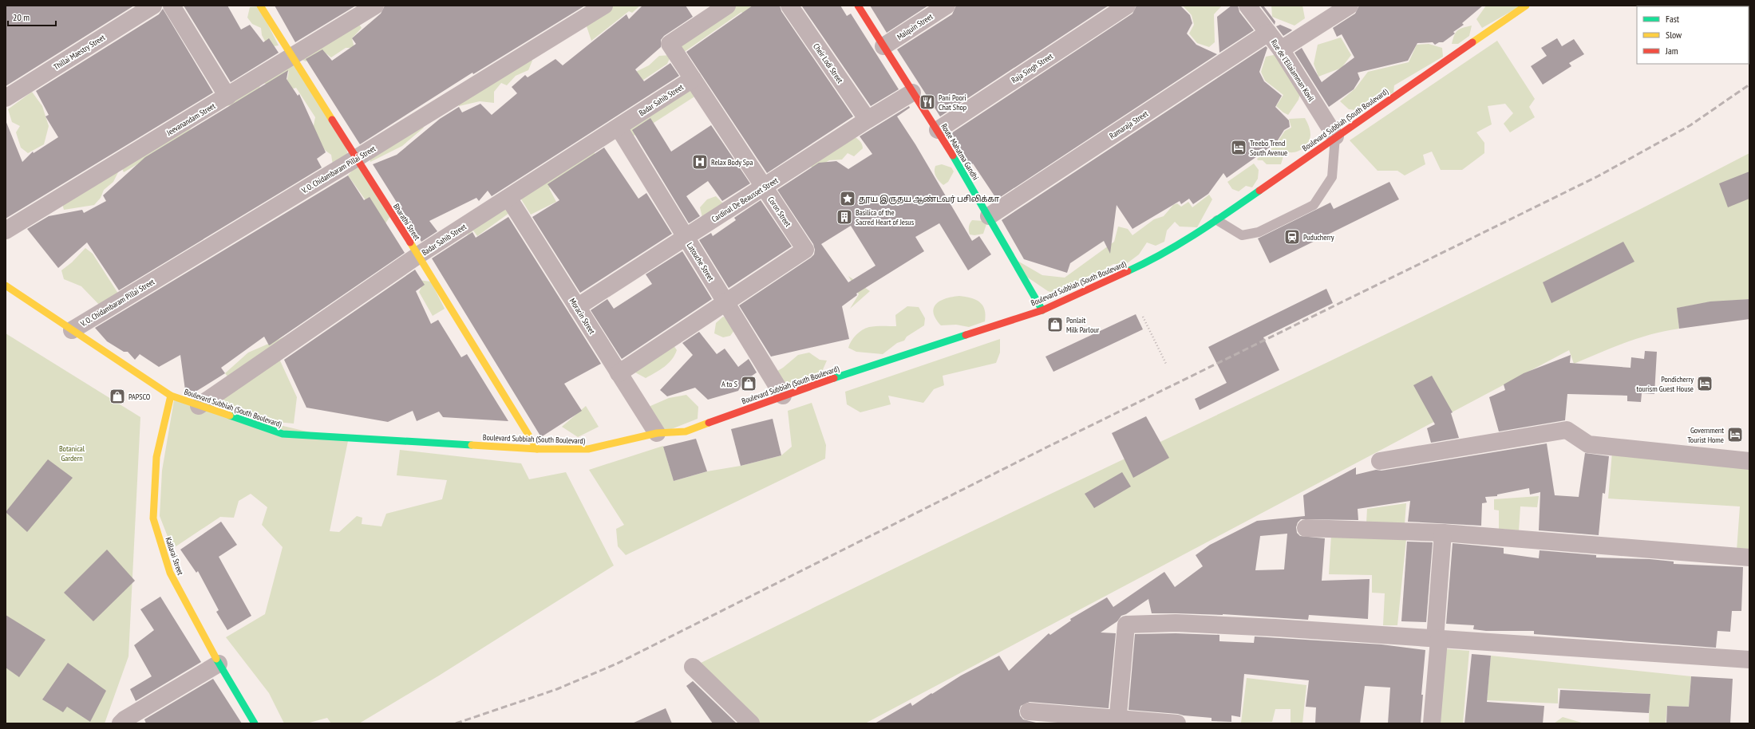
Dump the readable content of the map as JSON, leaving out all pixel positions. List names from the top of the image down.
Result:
{
  "streets": {
    "main road": [
      "Boulevard Subbiah (South Boulevard)",
      "Route Mahatma Gandhi",
      "Bharathi Street",
      "Kallarai Street"
    ],
    "street": [
      "Malquin Street",
      "Thillai Maestry Street",
      "Cheir Lodi Street",
      "Raja Singh Street",
      "Rue de l'Ellaiamman Kovil",
      "Badar Sahib Street",
      "Jeevanandam Street",
      "Ramaraja Street",
      "V. O. Chidambaram Pillai Street",
      "Cardinal De Beausset Street",
      "Coron Street",
      "Latouche Street",
      "Moracin Street"
    ]
  },
  "crossings": [
    ["Malquin Street", "Route Mahatma Gandhi"],
    ["Cheir Lodi Street", "Cardinal De Beausset Street"],
    ["Raja Singh Street", "Route Mahatma Gandhi"],
    ["Rue de l'Ellaiamman Kovil", "Boulevard Subbiah (South Boulevard)"],
    ["Rue de l'Ellaiamman Kovil", "Ramaraja Street"],
    ["Badar Sahib Street", "Boulevard Subbiah (South Boulevard)"],
    ["Badar Sahib Street", "Coron Street"],
    ["Badar Sahib Street", "Bharathi Street"],
    ["Badar Sahib Street", "Latouche Street"],
    ["Badar Sahib Street", "Moracin Street"],
    ["Jeevanandam Street", "Bharathi Street"],
    ["Boulevard Subbiah (South Boulevard)", "Route Mahatma Gandhi"],
    ["Boulevard Subbiah (South Boulevard)", "V. O. Chidambaram Pillai Street"],
    ["Boulevard Subbiah (South Boulevard)", "Bharathi Street"],
    ["Boulevard Subbiah (South Boulevard)", "Latouche Street"],
    ["Boulevard Subbiah (South Boulevard)", "Moracin Street"],
    ["Boulevard Subbiah (South Boulevard)", "Kallarai Street"],
    ["Ramaraja Street", "Route Mahatma Gandhi"],
    ["Route Mahatma Gandhi", "Cardinal De Beausset Street"],
    ["V. O. Chidambaram Pillai Street", "Bharathi Street"],
    ["Cardinal De Beausset Street", "Coron Street"],
    ["Cardinal De Beausset Street", "Latouche Street"],
    ["Cardinal De Beausset Street", "Moracin Street"],
    ["Coron Street", "Latouche Street"],
    ["Coron Street", "Moracin Street"]
  ],
  "parks": ["Botanical Gardern"],
  "places": {
    "restaurant": ["Pani Poori Chat Shop"],
    "hotel": ["Treebo Trend South Avenue", "Pondicherry tourism Guest House", "Government Tourist Home"],
    "hospital": ["Relax Body Spa"],
    "place": ["தூய இருதய ஆண்டவர் பசிலிக்கா"],
    "building": ["Basilica of the Sacred Heart of Jesus"],
    "station": ["Puducherry"],
    "shop": ["Ponlait Milk Parlour", "A to S", "PAPSCO"]
  },
  "legend": ["Fast", "Slow", "Jam"],
  "scale_bar": "20 m"
}
